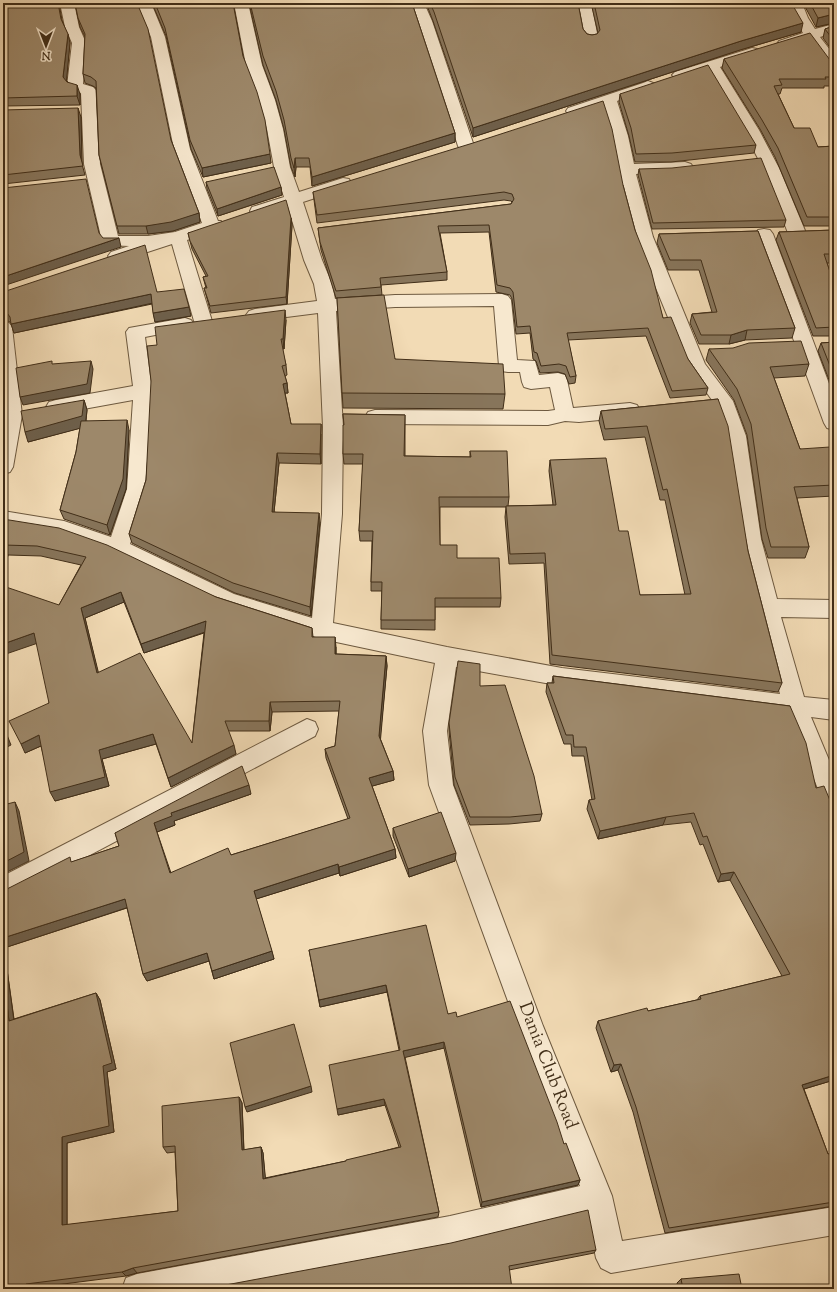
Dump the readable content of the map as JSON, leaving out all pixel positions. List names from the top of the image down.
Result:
{
  "streets": {
    "street": ["Dania Club Road"]
  },
  "north": "bottom"
}
